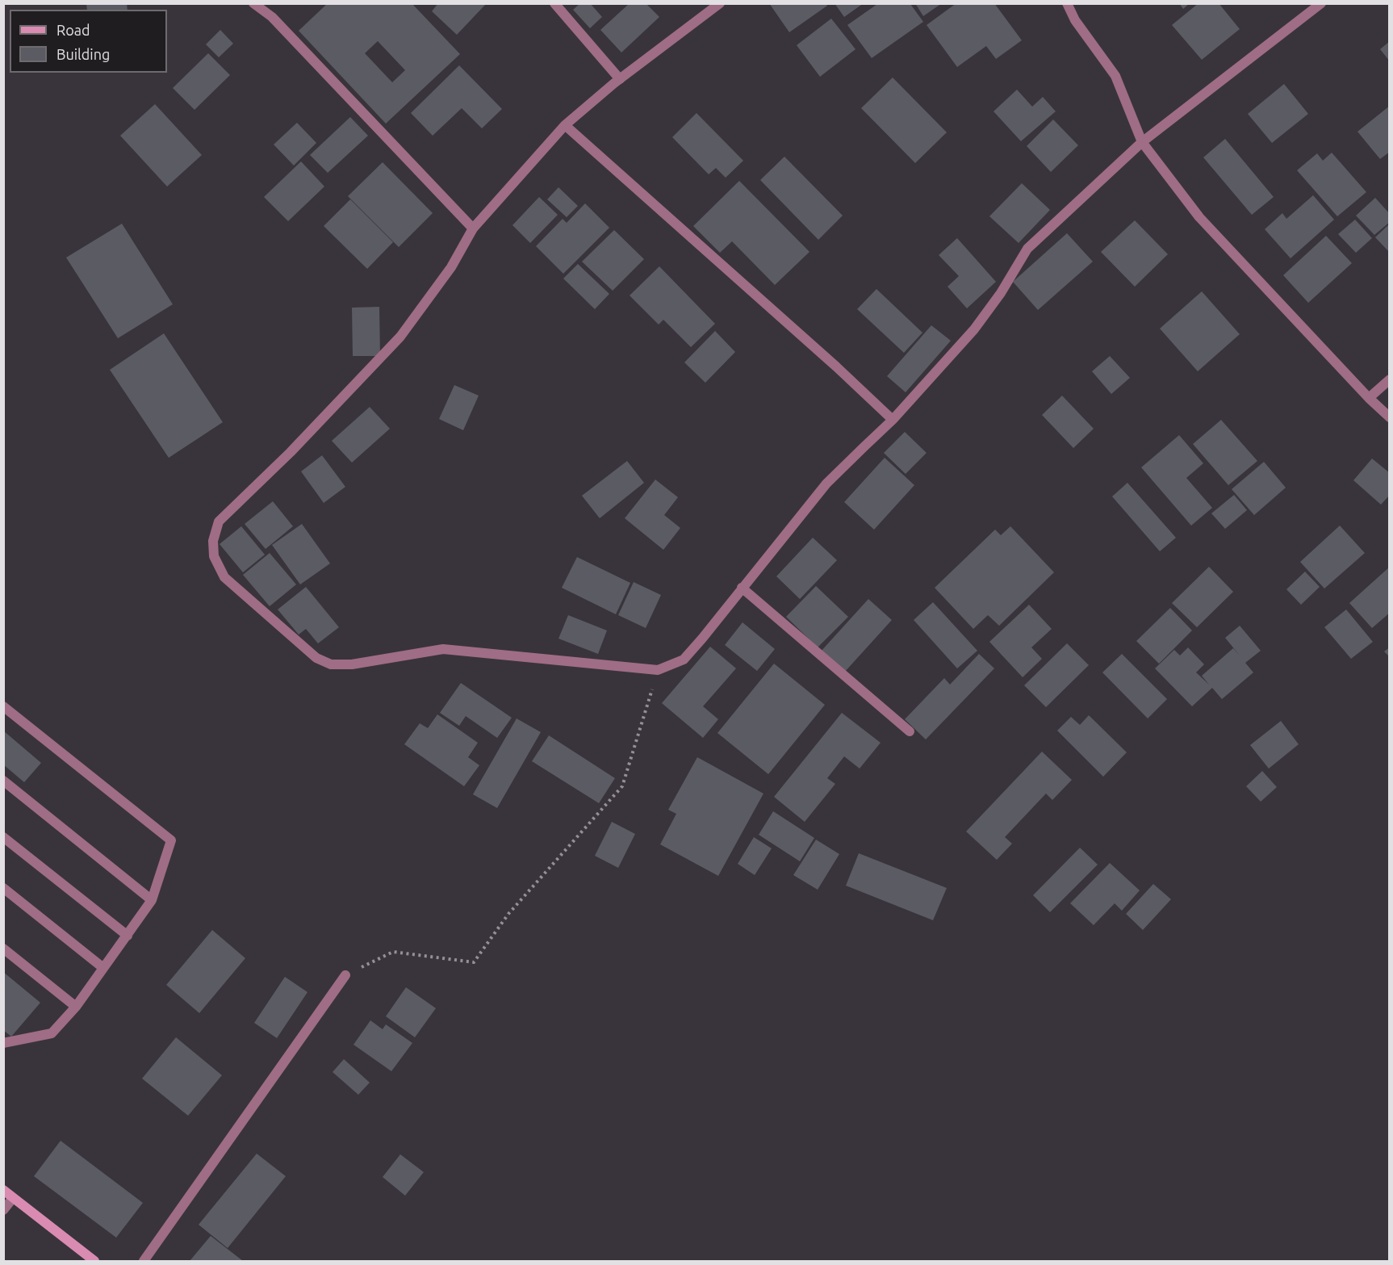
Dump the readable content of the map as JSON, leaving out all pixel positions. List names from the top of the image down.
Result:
{
  "legend": ["Road", "Building"]
}
